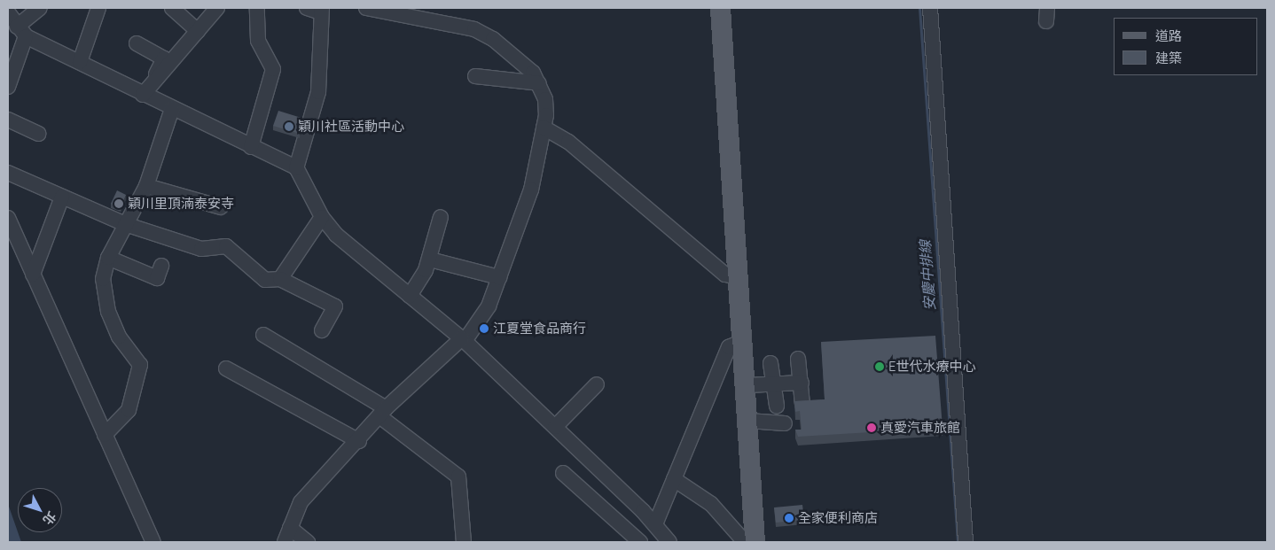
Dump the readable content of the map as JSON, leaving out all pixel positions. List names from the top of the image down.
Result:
{
  "water": ["安慶中排線"],
  "places": [
    "穎川社區活動中心",
    "穎川里頂湳泰安寺",
    "江夏堂食品商行",
    "E世代水療中心",
    "真愛汽車旅館",
    "全家便利商店"
  ],
  "legend": ["道路", "建築"],
  "north": "bottom right"
}
